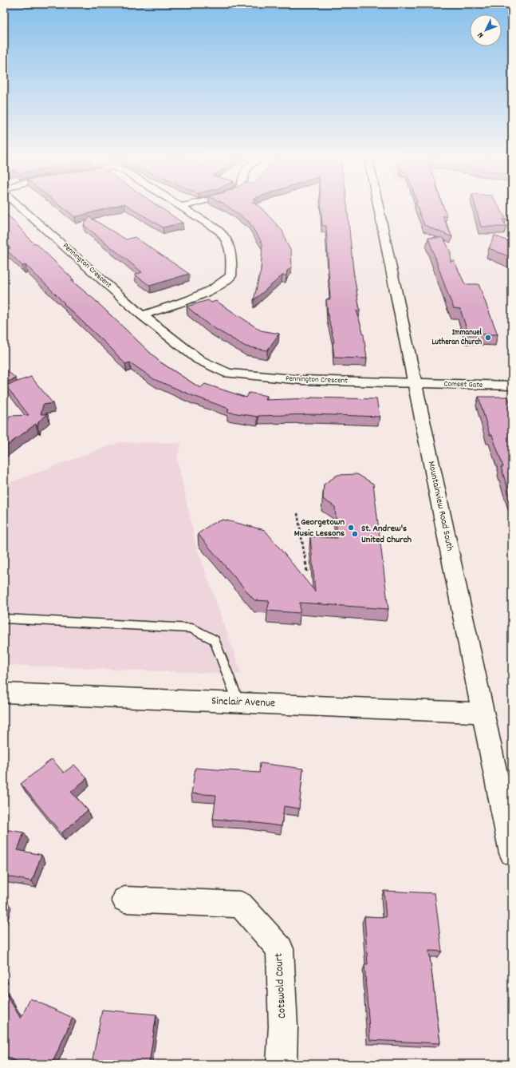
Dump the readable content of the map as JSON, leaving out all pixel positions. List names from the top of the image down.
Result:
{
  "streets": {
    "main road": ["Mountainview Road South", "Sinclair Avenue"],
    "street": ["Pennington Crescent", "Comset Gate", "Cotswold Court"]
  },
  "crossings": [
    ["Pennington Crescent", "Comset Gate"],
    ["Pennington Crescent", "Mountainview Road South"],
    ["Comset Gate", "Mountainview Road South"],
    ["Mountainview Road South", "Sinclair Avenue"]
  ],
  "places": ["Immanuel Lutheran Church", "Georgetown Music Lessons", "St. Andrew's United Church"],
  "north": "bottom left"
}
